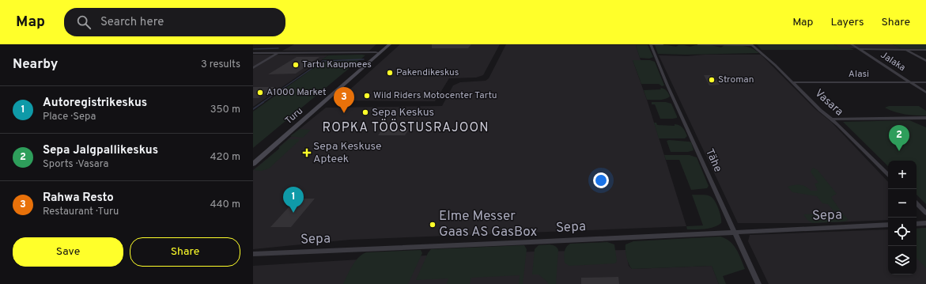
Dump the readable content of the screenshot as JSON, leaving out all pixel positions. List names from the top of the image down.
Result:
{
  "streets": {
    "main road": ["Turu"],
    "street": [
      "Jalaka",
      "Alasi",
      "Vasara",
      "Tähe",
      "Sepa"
    ]
  },
  "crossings": [
    ["Jalaka", "Alasi"],
    ["Alasi", "Vasara"],
    ["Tähe", "Sepa"]
  ],
  "districts": ["ROPKA TÖÖSTUSRAJOON"],
  "places": {
    "other": [
      "Tartu Kaupmees",
      "Pakendikeskus",
      "Stroman",
      "A1000 Market",
      "Wild Riders Motocenter Tartu",
      "Sepa Keskus",
      "Elme Messer Gaas AS GasBox"
    ],
    "health": ["Sepa Keskuse Apteek"]
  },
  "page": {
    "header": "Map",
    "search": "Search here",
    "nav": ["Map", "Layers", "Share"],
    "heading": ["Nearby", "3 results"],
    "list": [
      {
        "mark": "1",
        "name": "Autoregistrikeskus",
        "note": "Place · Sepa",
        "value": "350 m"
      },
      {
        "mark": "2",
        "name": "Sepa Jalgpallikeskus",
        "note": "Sports · Vasara",
        "value": "420 m"
      },
      {
        "mark": "3",
        "name": "Rahwa Resto",
        "note": "Restaurant · Turu",
        "value": "440 m"
      }
    ],
    "pins": ["3", "2", "1"],
    "map_buttons": ["+", "−"],
    "buttons": ["Save", "Share"]
  }
}
